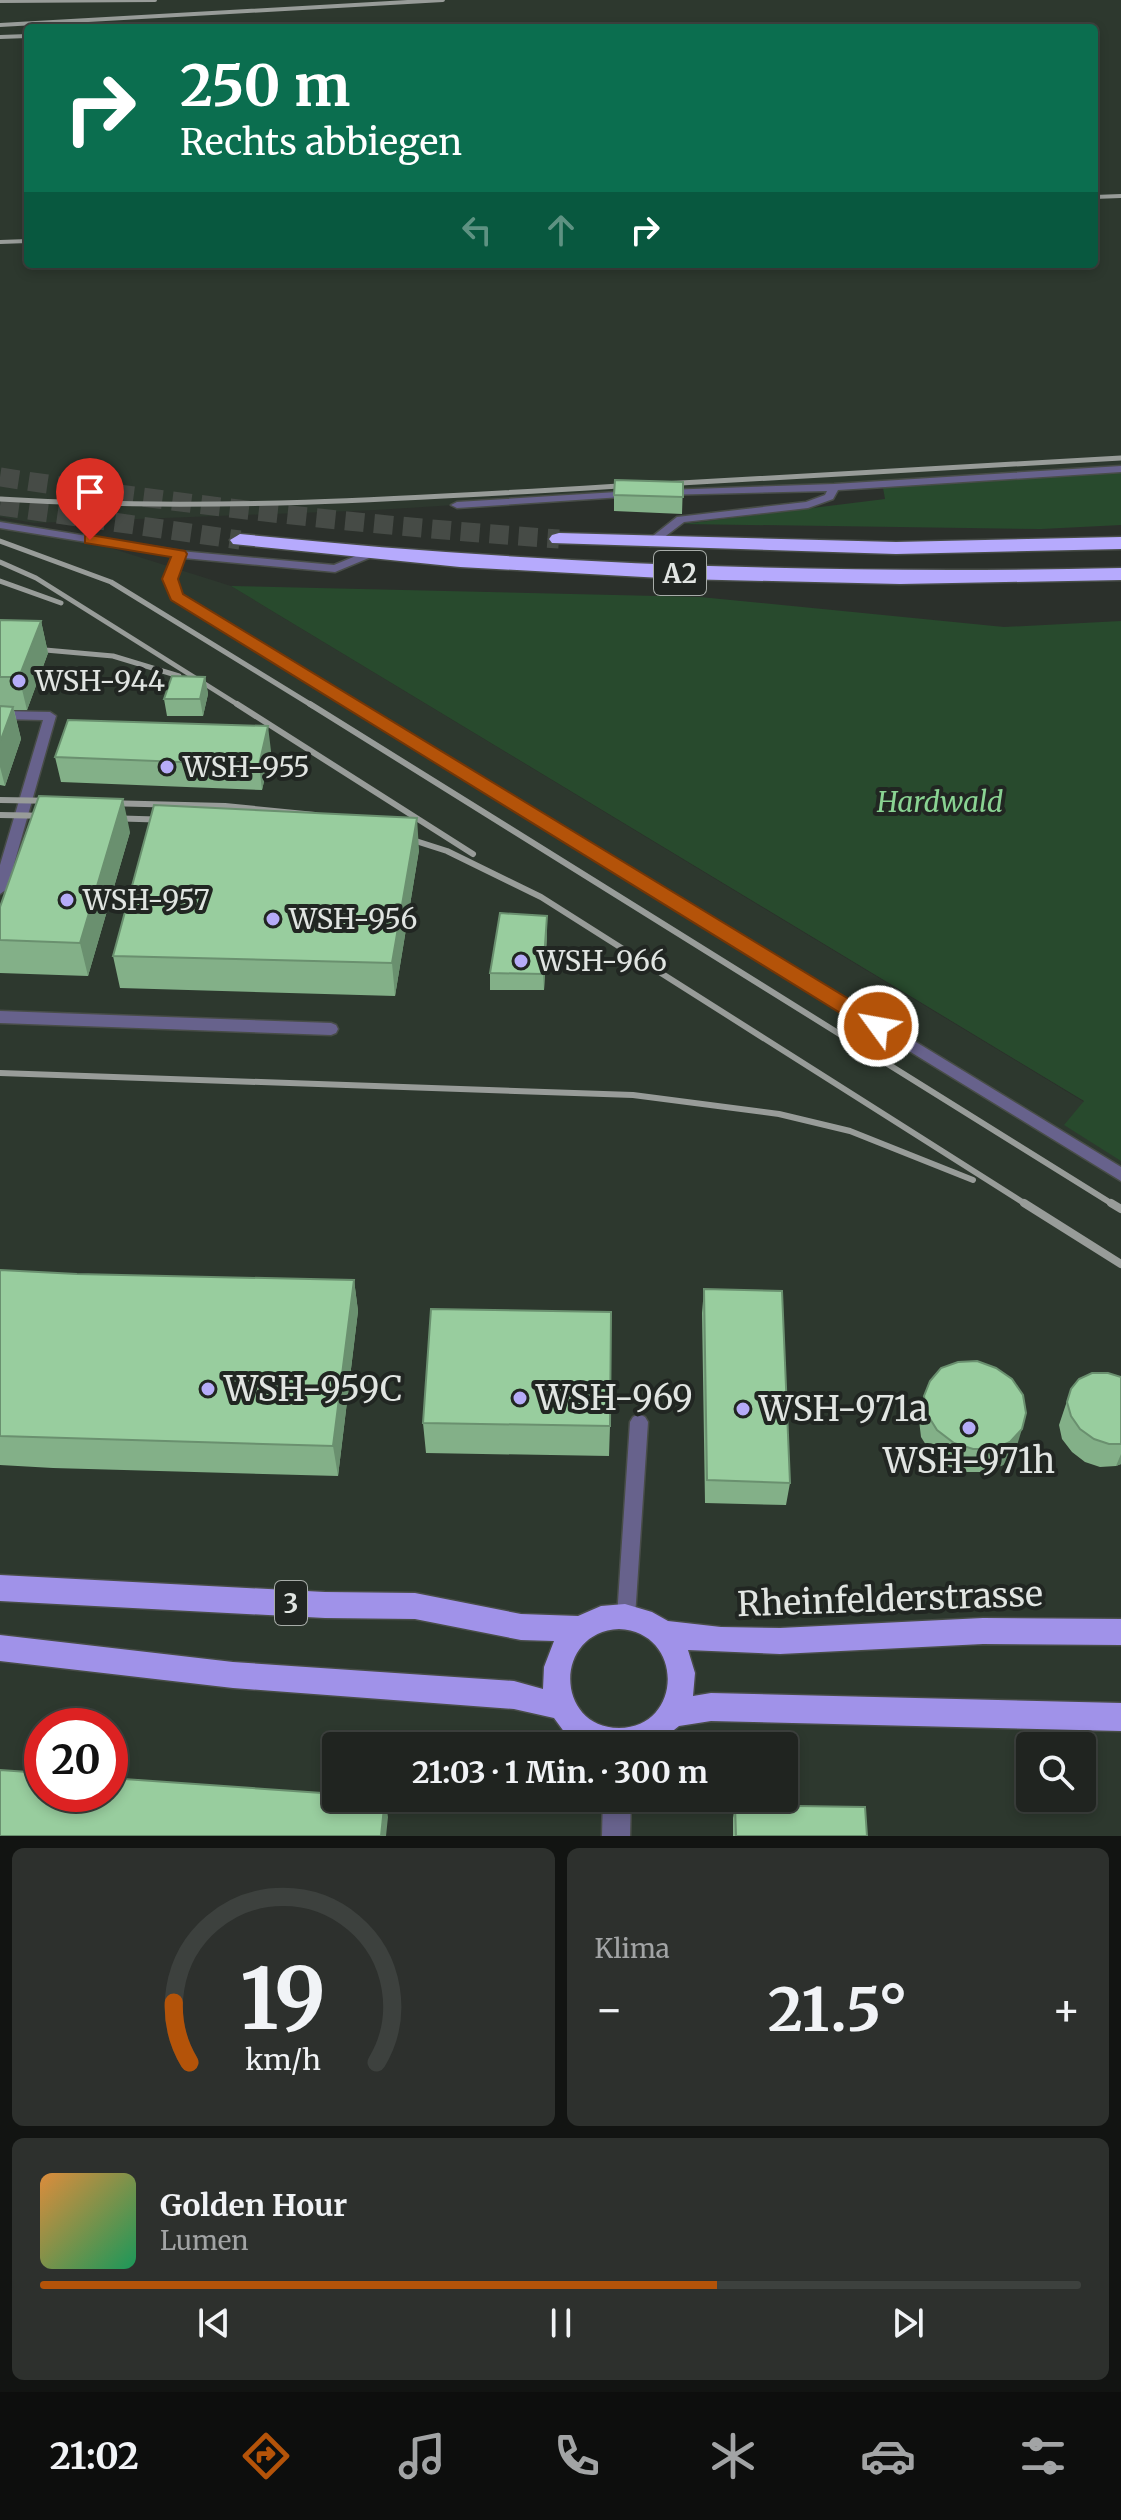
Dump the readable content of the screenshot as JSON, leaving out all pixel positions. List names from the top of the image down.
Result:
{
  "streets": {
    "highway": ["A2"],
    "main road": ["Rheinfelderstrasse", "3"]
  },
  "parks": ["Hardwald"],
  "places": [
    "WSH-944",
    "WSH-955",
    "WSH-957",
    "WSH-956",
    "WSH-966",
    "WSH-959C",
    "WSH-969",
    "WSH-971a",
    "WSH-971h"
  ],
  "page": {
    "turn": ["250 m", "Rechts abbiegen"],
    "limit": "20",
    "trip": "21:03 · 1 Min. · 300 m",
    "tile": "Klima",
    "heat": ["−", "21.5°", "+"],
    "song": ["Golden Hour", "Lumen"],
    "tabs": "21:02",
    "gauge": ["19", "km/h"]
  }
}
